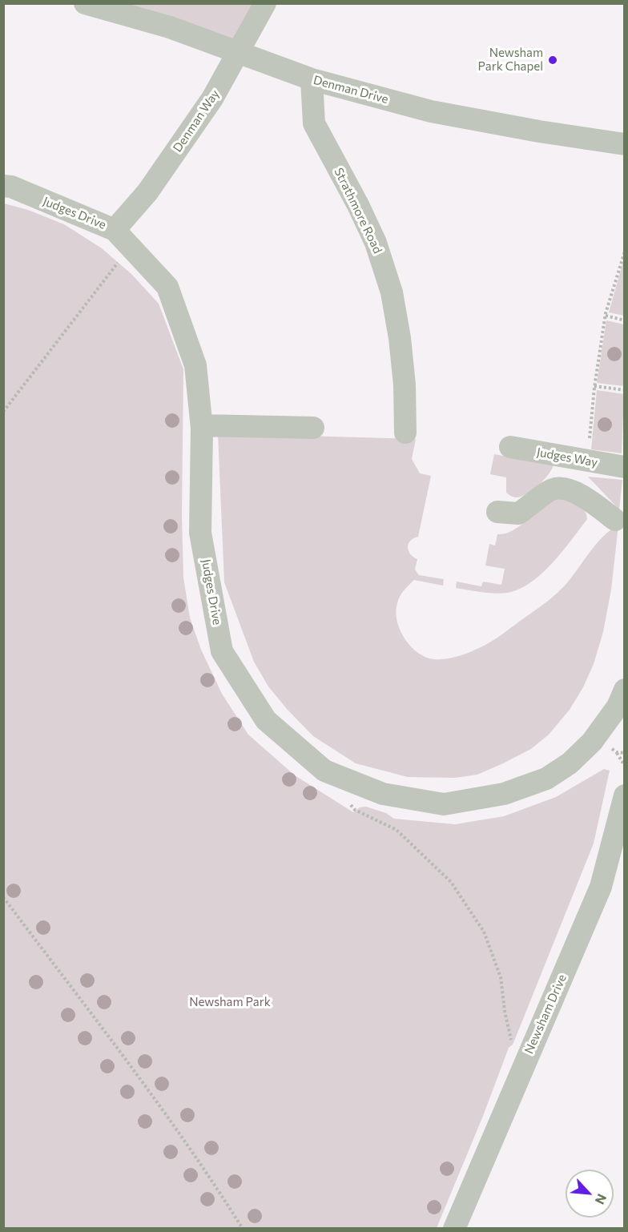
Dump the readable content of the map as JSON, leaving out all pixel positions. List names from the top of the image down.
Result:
{
  "streets": {
    "street": [
      "Denman Drive",
      "Denman Way",
      "Strathmore Road",
      "Judges Drive",
      "Judges Way",
      "Newsham Drive"
    ]
  },
  "crossings": [
    ["Denman Drive", "Denman Way"],
    ["Denman Drive", "Strathmore Road"],
    ["Denman Way", "Judges Drive"]
  ],
  "parks": ["Newsham Park"],
  "places": ["Newsham Park Chapel"],
  "north": "bottom right"
}
